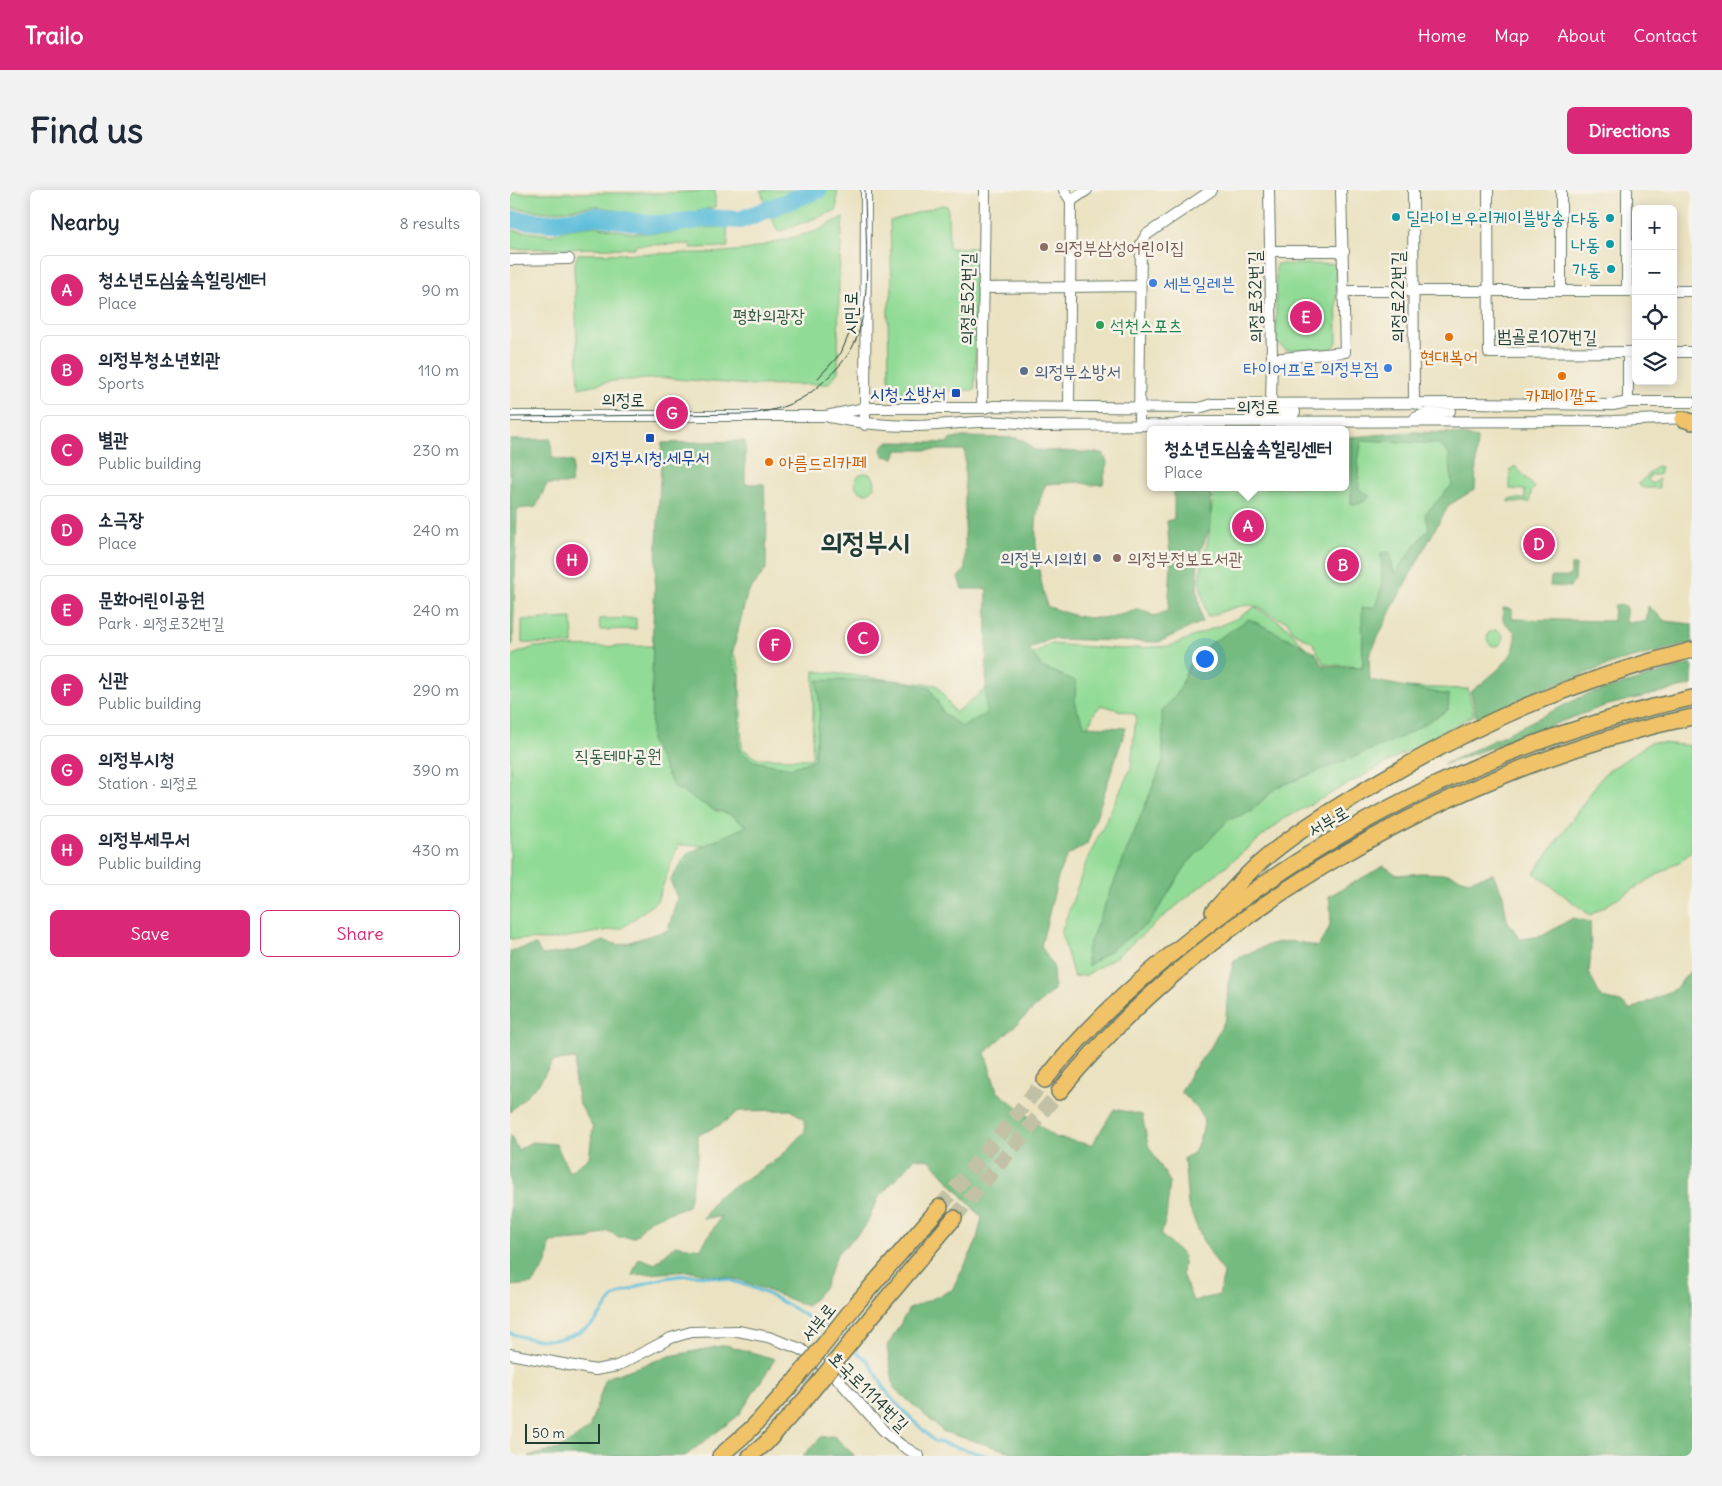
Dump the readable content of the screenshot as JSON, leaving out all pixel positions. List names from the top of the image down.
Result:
{
  "streets": {
    "highway": ["서부로"],
    "street": [
      "의정로32번길",
      "의정로22번길",
      "의정로52번길",
      "시민로",
      "범골로107번길",
      "의정로",
      "호국로1114번길"
    ]
  },
  "crossings": [
    ["의정로32번길", "의정로"],
    ["의정로22번길", "의정로"],
    ["의정로52번길", "의정로"],
    ["시민로", "의정로"]
  ],
  "districts": ["의정부시"],
  "parks": ["평화의광장", "직동테마공원"],
  "places": {
    "other": [
      "딜라이브우리케이블방송",
      "다동",
      "나동",
      "의정부삼성어린이집",
      "가동",
      "세븐일레븐",
      "석천스포츠",
      "현대복어",
      "타이어프로 의정부점",
      "의정부소방서",
      "카페이깔도",
      "아름드리카페",
      "의정부시의회",
      "의정부정보도서관"
    ],
    "transit": ["시청.소방서", "의정부시청.세무서"]
  },
  "scale_bar": "50 m",
  "page": {
    "header": "Trailo",
    "nav": [
      "Home",
      "Map",
      "About",
      "Contact"
    ],
    "buttons": [
      "Directions",
      ["Save", "Share"]
    ],
    "title": "Find us",
    "heading": ["Nearby", "8 results"],
    "map_buttons": ["+", "−"],
    "list": [
      {
        "mark": "A",
        "name": "청소년도심숲속힐링센터",
        "note": "Place",
        "value": "90 m"
      },
      {
        "mark": "B",
        "name": "의정부청소년회관",
        "note": "Sports",
        "value": "110 m"
      },
      {
        "mark": "C",
        "name": "별관",
        "note": "Public building",
        "value": "230 m"
      },
      {
        "mark": "D",
        "name": "소극장",
        "note": "Place",
        "value": "240 m"
      },
      {
        "mark": "E",
        "name": "문화어린이공원",
        "note": "Park · 의정로32번길",
        "value": "240 m"
      },
      {
        "mark": "F",
        "name": "신관",
        "note": "Public building",
        "value": "290 m"
      },
      {
        "mark": "G",
        "name": "의정부시청",
        "note": "Station · 의정로",
        "value": "390 m"
      },
      {
        "mark": "H",
        "name": "의정부세무서",
        "note": "Public building",
        "value": "430 m"
      }
    ],
    "pins": [
      "E",
      "G",
      "A",
      "D",
      "H",
      "B",
      "C",
      "F"
    ],
    "popup": ["청소년도심숲속힐링센터", "Place"],
    "scale": "50 m"
  }
}
